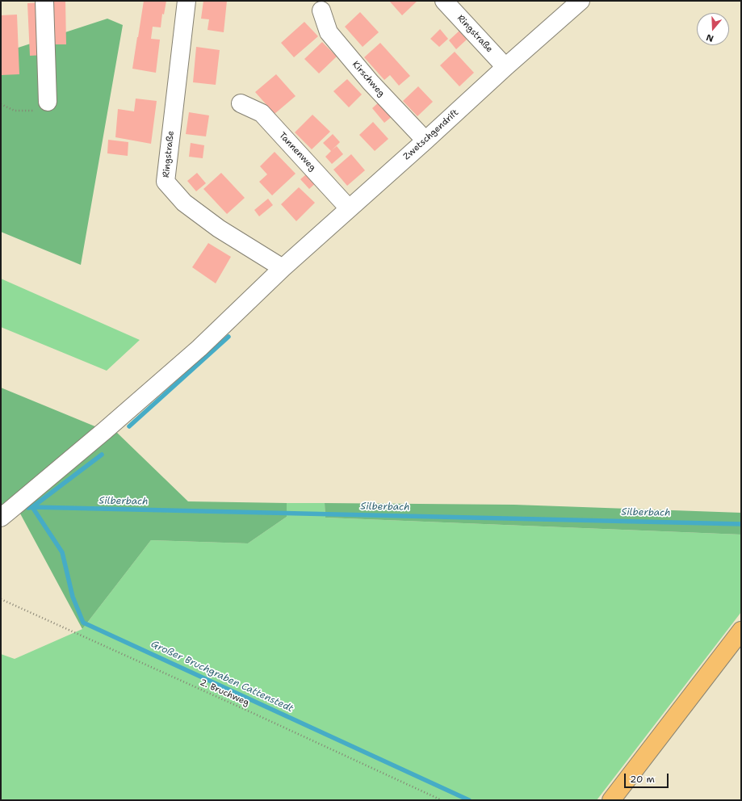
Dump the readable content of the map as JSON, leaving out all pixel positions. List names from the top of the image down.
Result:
{
  "streets": {
    "street": [
      "Ringstraße",
      "Kirschweg",
      "Zwetschgendrift",
      "Tannenweg"
    ],
    "path": ["2. Bruchweg"]
  },
  "crossings": [
    ["Ringstraße", "Zwetschgendrift"],
    ["Kirschweg", "Zwetschgendrift"],
    ["Zwetschgendrift", "Tannenweg"]
  ],
  "water": ["Silberbach", "Großer Bruchgraben Cattenstedt"],
  "scale_bar": "20 m",
  "north": "bottom"
}
